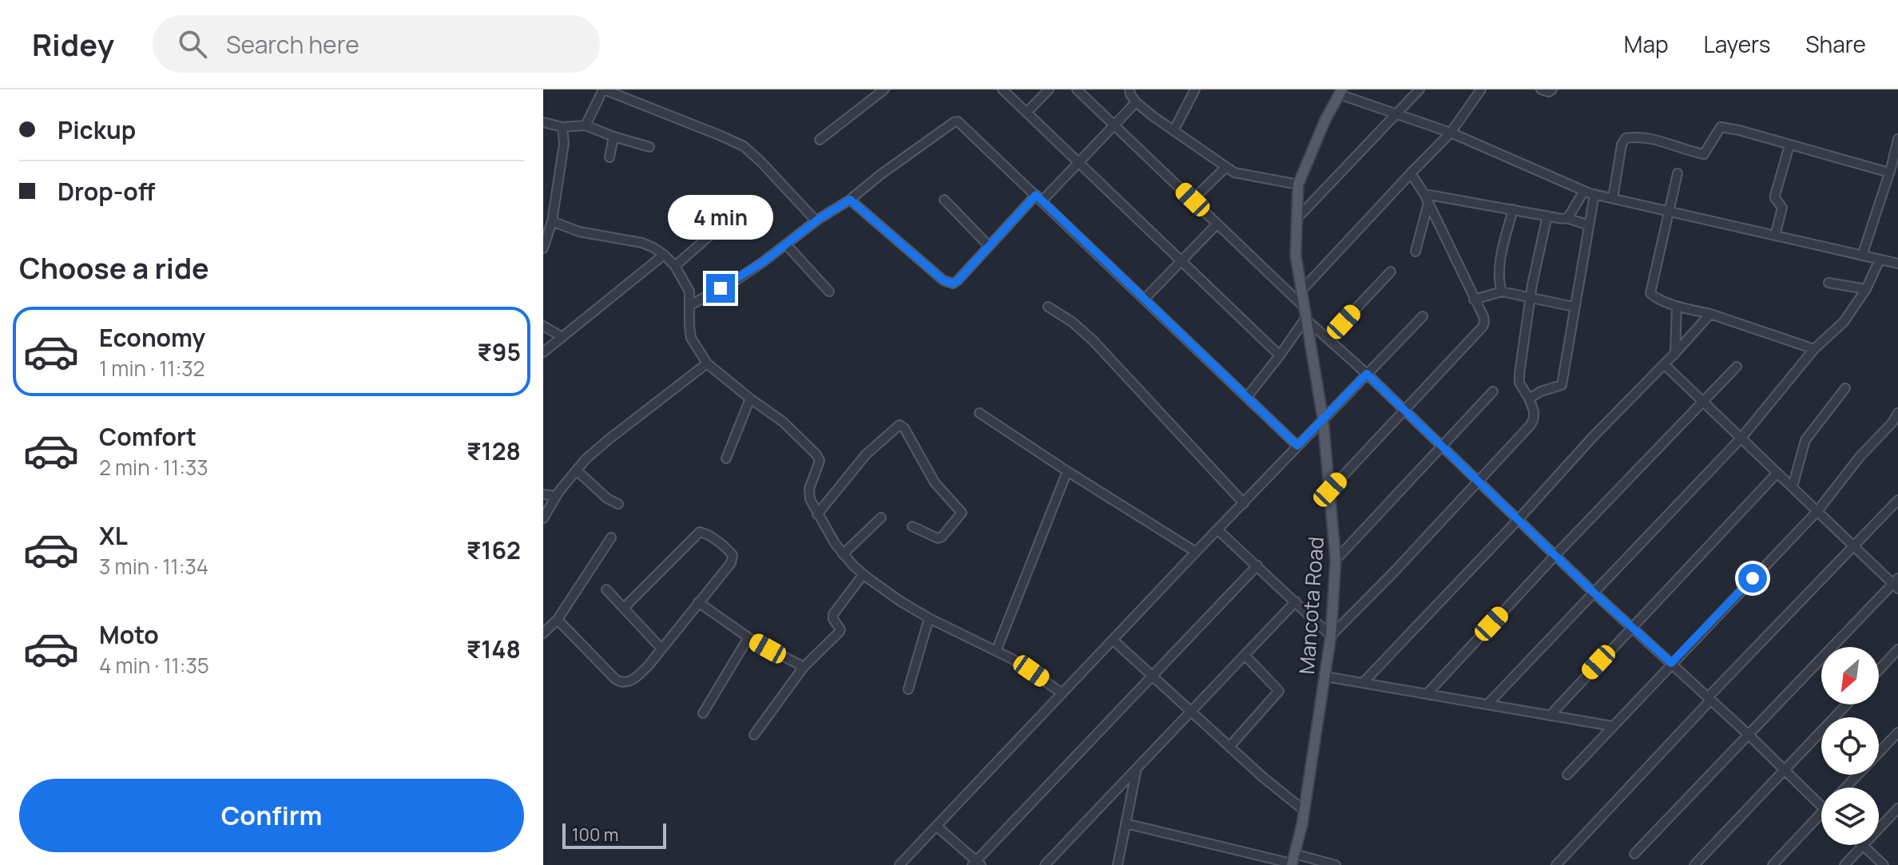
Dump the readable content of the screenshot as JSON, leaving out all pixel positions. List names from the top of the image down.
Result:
{
  "streets": {
    "main road": ["Mancota Road"]
  },
  "scale_bar": "100 m",
  "north": "bottom left",
  "page": {
    "header": "Ridey",
    "search": "Search here",
    "nav": ["Map", "Layers", "Share"],
    "banner": ["Pickup", "Drop-off"],
    "bubble": "4 min",
    "heading": "Choose a ride",
    "list": [
      {
        "name": "Economy",
        "note": "1 min · 11:32",
        "value": "₹95"
      },
      {
        "name": "Comfort",
        "note": "2 min · 11:33",
        "value": "₹128"
      },
      {
        "name": "XL",
        "note": "3 min · 11:34",
        "value": "₹162"
      },
      {
        "name": "Moto",
        "note": "4 min · 11:35",
        "value": "₹148"
      }
    ],
    "buttons": "Confirm",
    "scale": "100 m"
  }
}
